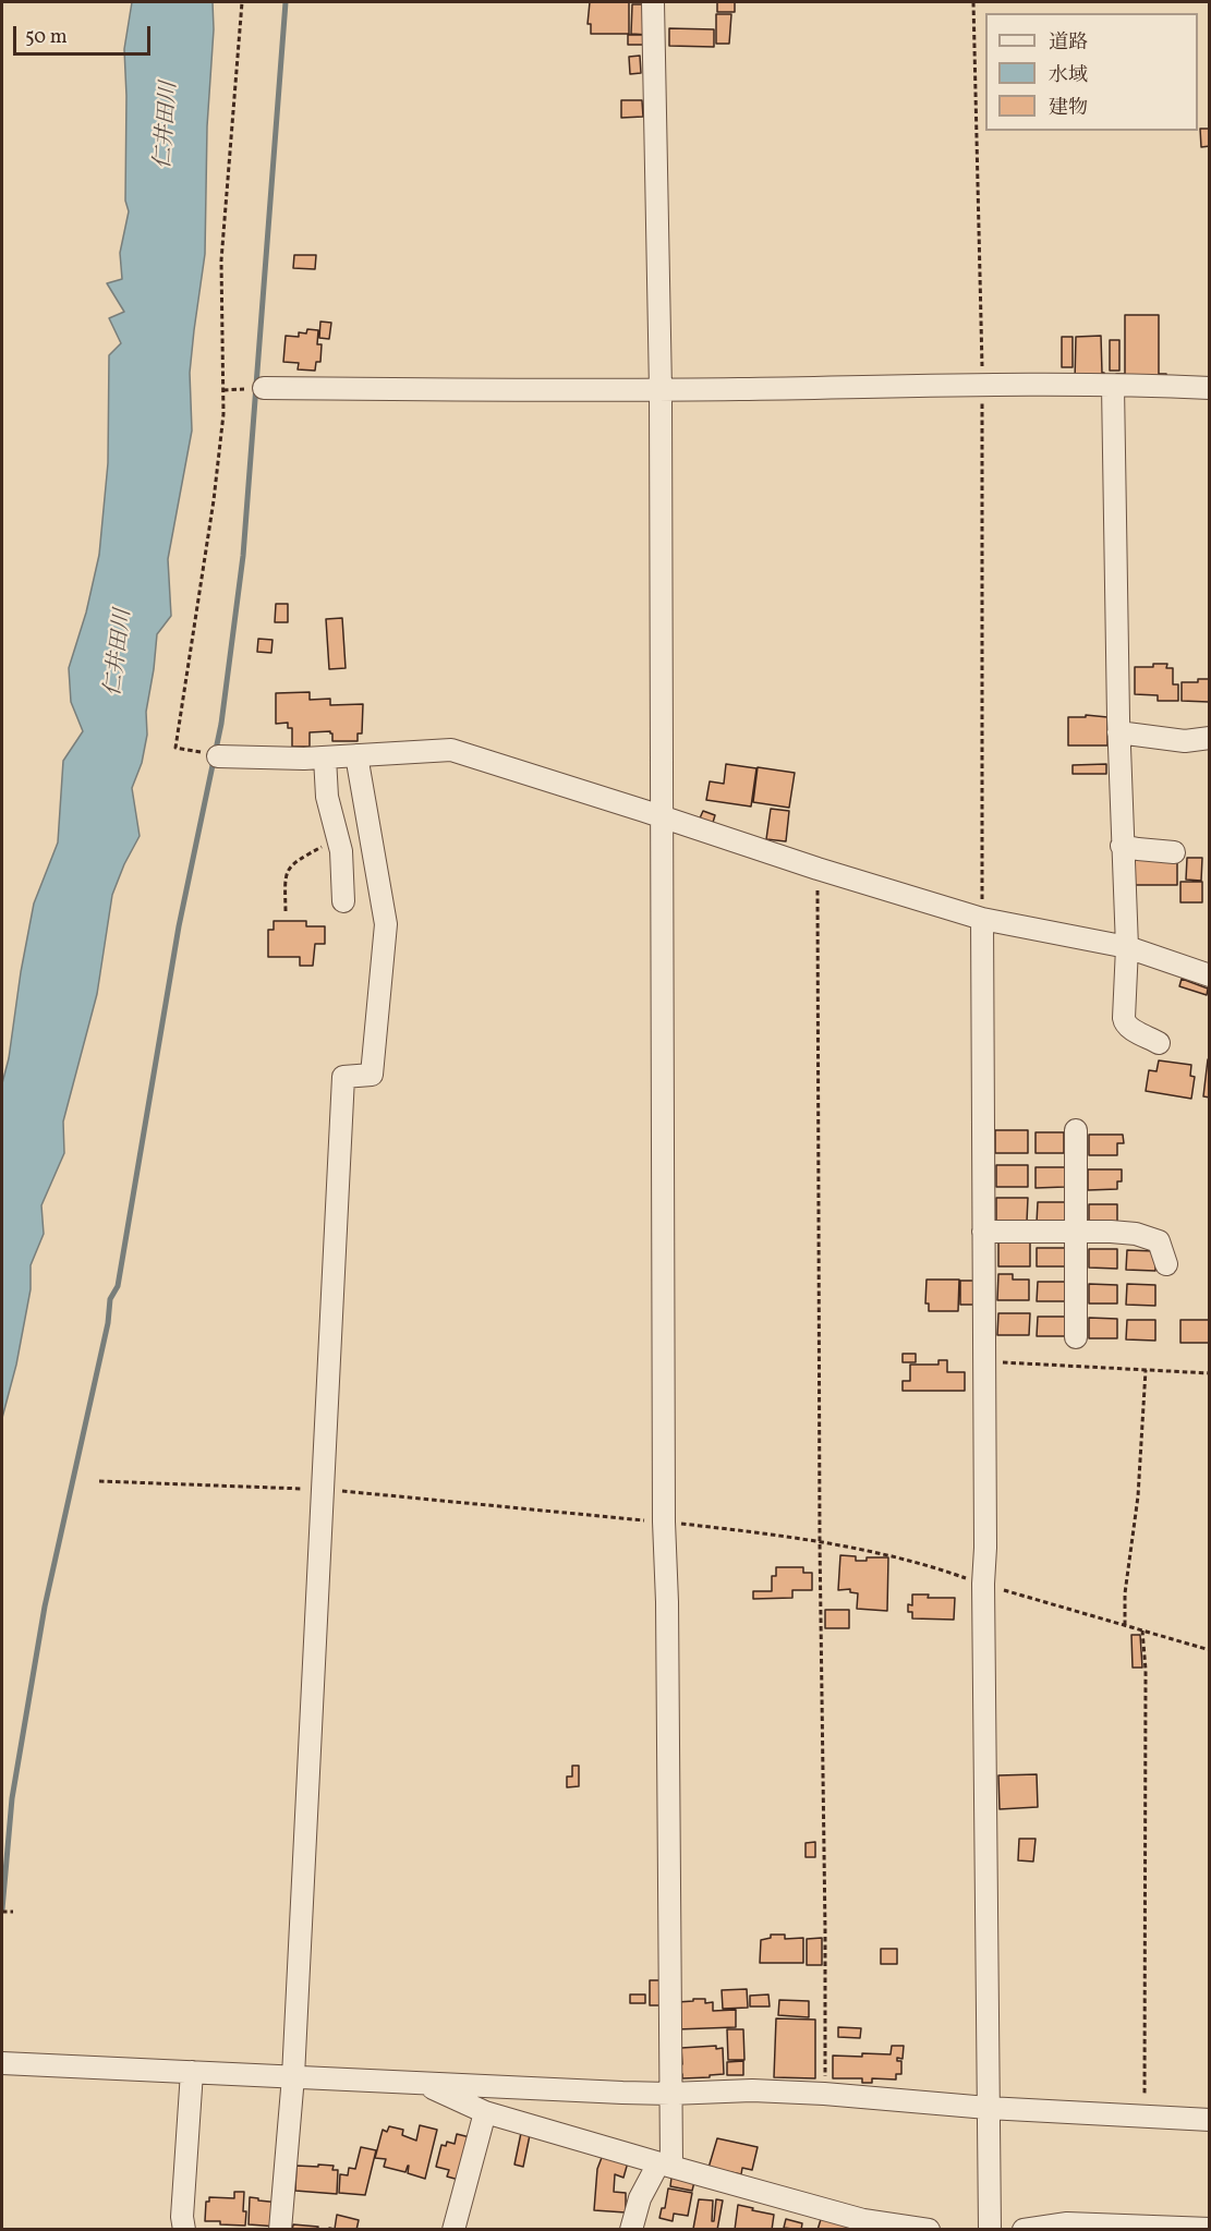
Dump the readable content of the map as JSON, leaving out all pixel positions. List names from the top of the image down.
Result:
{
  "water": ["仁井田川"],
  "legend": ["道路", "水域", "建物"],
  "scale_bar": "50 m"
}
